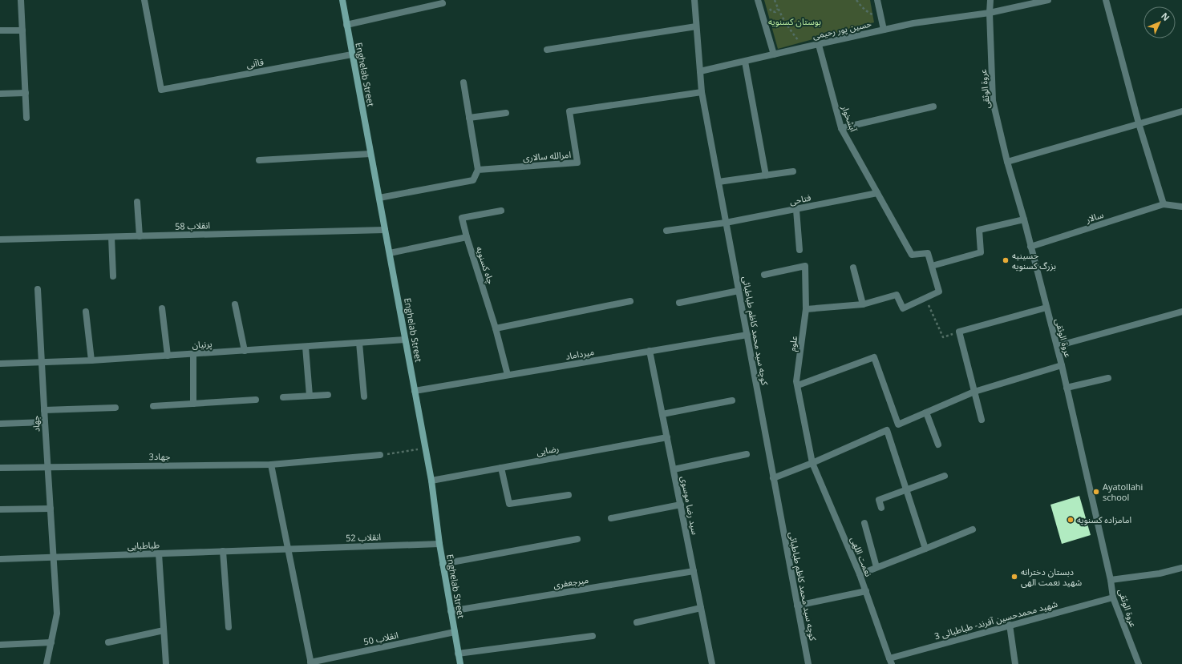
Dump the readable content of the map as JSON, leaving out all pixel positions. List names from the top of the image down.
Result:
{
  "streets": {
    "main road": ["Enghelab Street"],
    "street": [
      "حسین پور رحیمی",
      "قاآنی",
      "عروة الوثقی",
      "آبشخوار",
      "امرالله سالاری",
      "فتاحی",
      "سالار",
      "انقلاب 58",
      "چاه کسنویه",
      "کوچه سید محمد کاظم طباطبائی",
      "علوم",
      "پرنیان",
      "میرداماد",
      "جهاد",
      "رضایی",
      "جهاد3",
      "سید رضا موسوی",
      "انقلاب 52",
      "طباطبایی",
      "نعمت اللهی",
      "میرجعفری",
      "شهید محمدحسین آفرند- طباطبائی 3",
      "انقلاب 50"
    ]
  },
  "crossings": [
    ["حسین پور رحیمی", "عروة الوثقی"],
    ["حسین پور رحیمی", "آبشخوار"],
    ["حسین پور رحیمی", "کوچه سید محمد کاظم طباطبائی"],
    ["قاآنی", "Enghelab Street"],
    ["Enghelab Street", "انقلاب 58"],
    ["Enghelab Street", "چاه کسنویه"],
    ["Enghelab Street", "پرنیان"],
    ["Enghelab Street", "میرداماد"],
    ["Enghelab Street", "رضایی"],
    ["Enghelab Street", "انقلاب 52"],
    ["Enghelab Street", "میرجعفری"],
    ["Enghelab Street", "انقلاب 50"],
    ["عروة الوثقی", "سالار"],
    ["عروة الوثقی", "شهید محمدحسین آفرند- طباطبائی 3"],
    ["آبشخوار", "فتاحی"],
    ["امرالله سالاری", "کوچه سید محمد کاظم طباطبائی"],
    ["فتاحی", "کوچه سید محمد کاظم طباطبائی"],
    ["چاه کسنویه", "میرداماد"],
    ["کوچه سید محمد کاظم طباطبائی", "میرداماد"],
    ["علوم", "نعمت اللهی"],
    ["پرنیان", "جهاد"],
    ["میرداماد", "سید رضا موسوی"],
    ["جهاد", "جهاد3"],
    ["جهاد", "طباطبایی"],
    ["رضایی", "سید رضا موسوی"],
    ["سید رضا موسوی", "میرجعفری"],
    ["انقلاب 52", "طباطبایی"],
    ["نعمت اللهی", "شهید محمدحسین آفرند- طباطبائی 3"]
  ],
  "parks": ["بوستان کسنویه"],
  "places": [
    "حسینیه بزرگ کسنویه",
    "Ayatollahi school",
    "امامزاده کسنویه",
    "دبستان دخترانه شهید نعمت الهی"
  ],
  "north": "top right"
}
